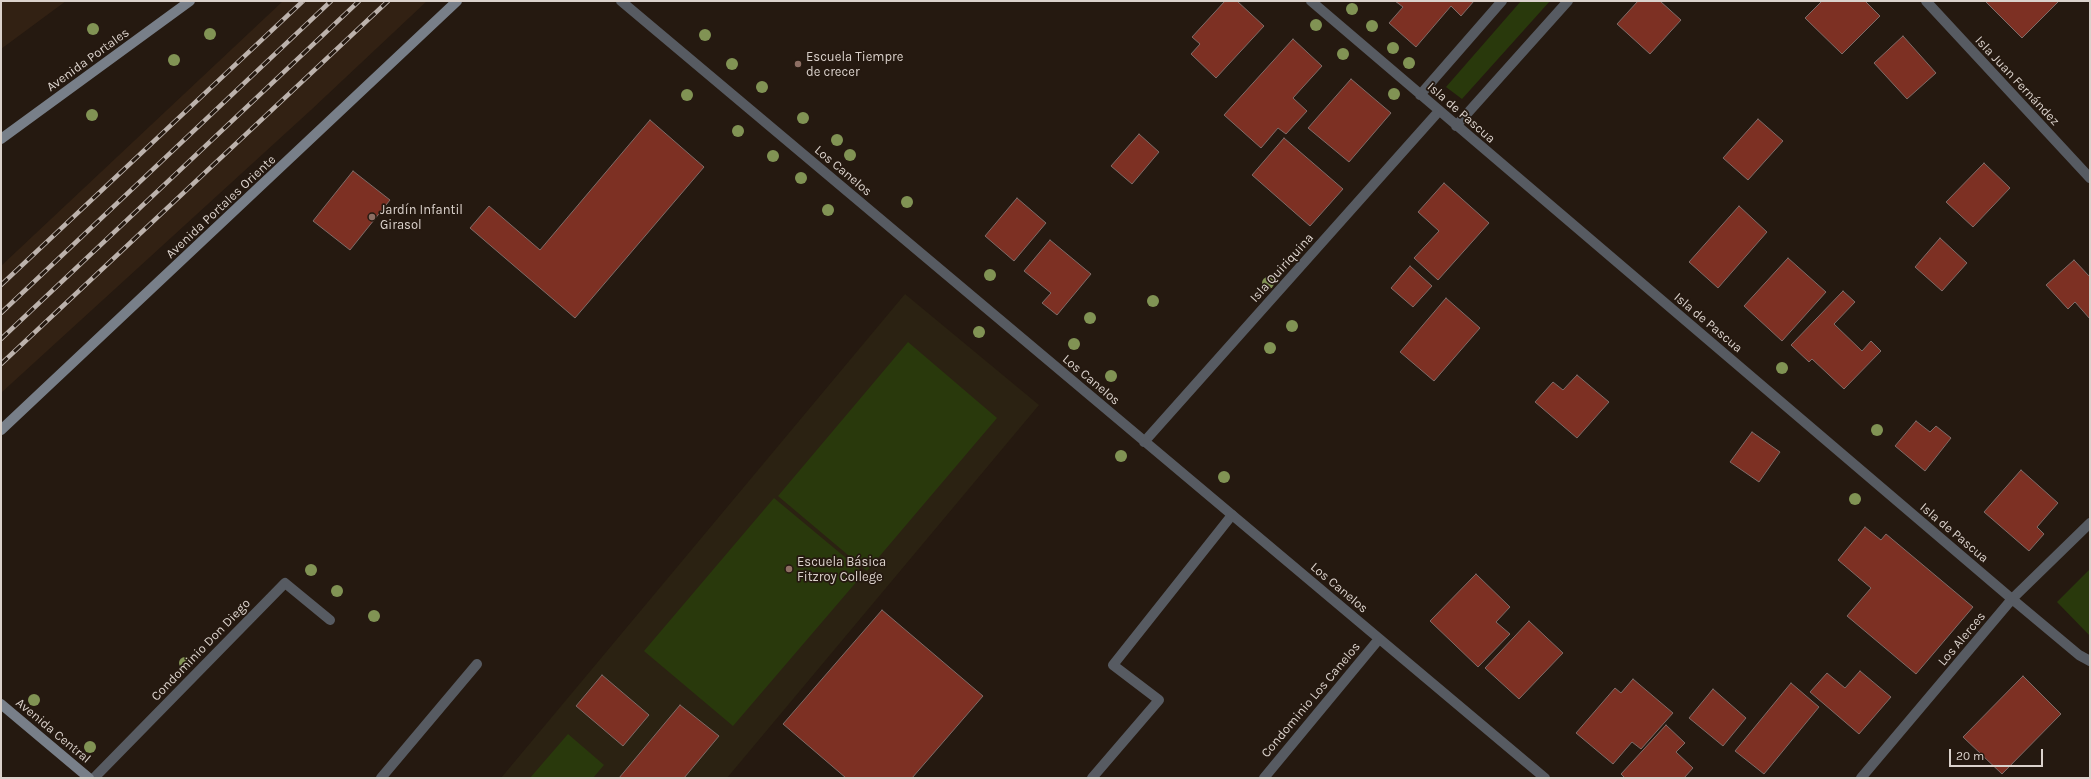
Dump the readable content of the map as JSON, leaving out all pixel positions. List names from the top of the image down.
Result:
{
  "streets": {
    "street": [
      "Avenida Portales",
      "Isla Juan Fernández",
      "Isla de Pascua",
      "Los Canelos",
      "Avenida Portales Oriente",
      "Isla Quiriquina",
      "Los Alerces",
      "Condominio Don Diego",
      "Condominio Los Canelos",
      "Avenida Central"
    ]
  },
  "crossings": [
    ["Isla de Pascua", "Isla Quiriquina"],
    ["Isla de Pascua", "Los Alerces"],
    ["Los Canelos", "Isla Quiriquina"],
    ["Los Canelos", "Condominio Los Canelos"]
  ],
  "places": ["Escuela Tiempre de crecer", "Jardín Infantil Girasol", "Escuela Básica Fitzroy College"],
  "scale_bar": "20 m"
}
